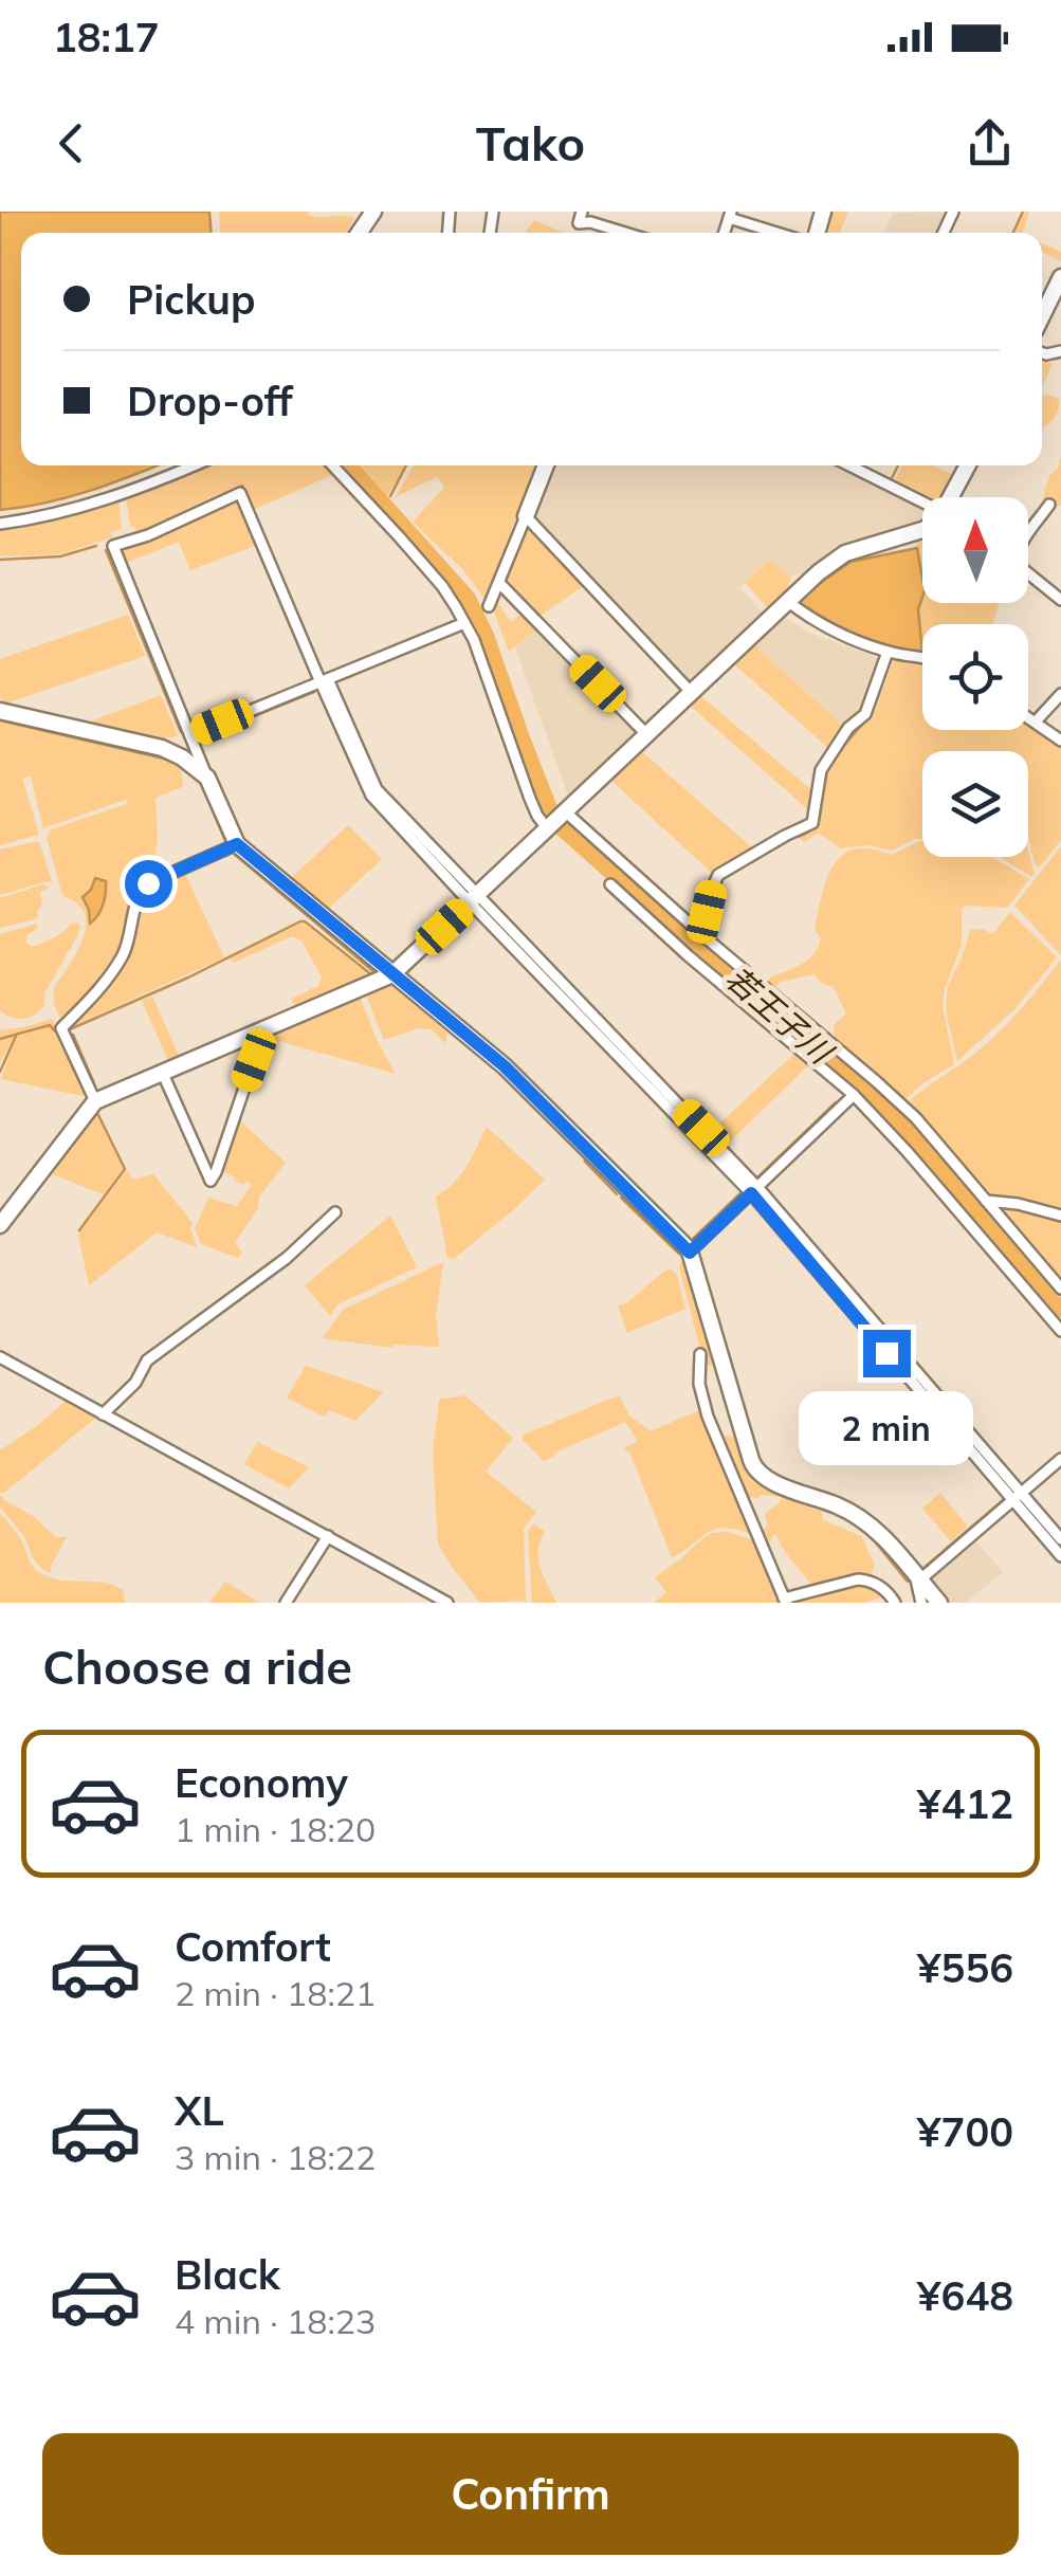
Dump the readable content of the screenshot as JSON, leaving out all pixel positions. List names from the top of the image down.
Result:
{
  "water": ["若王子川"],
  "north": "top",
  "page": {
    "status": "18:17",
    "header": "Tako",
    "banner": ["Pickup", "Drop-off"],
    "bubble": "2 min",
    "heading": "Choose a ride",
    "list": [
      {
        "name": "Economy",
        "note": "1 min · 18:20",
        "value": "¥412"
      },
      {
        "name": "Comfort",
        "note": "2 min · 18:21",
        "value": "¥556"
      },
      {
        "name": "XL",
        "note": "3 min · 18:22",
        "value": "¥700"
      },
      {
        "name": "Black",
        "note": "4 min · 18:23",
        "value": "¥648"
      }
    ],
    "buttons": "Confirm"
  }
}
